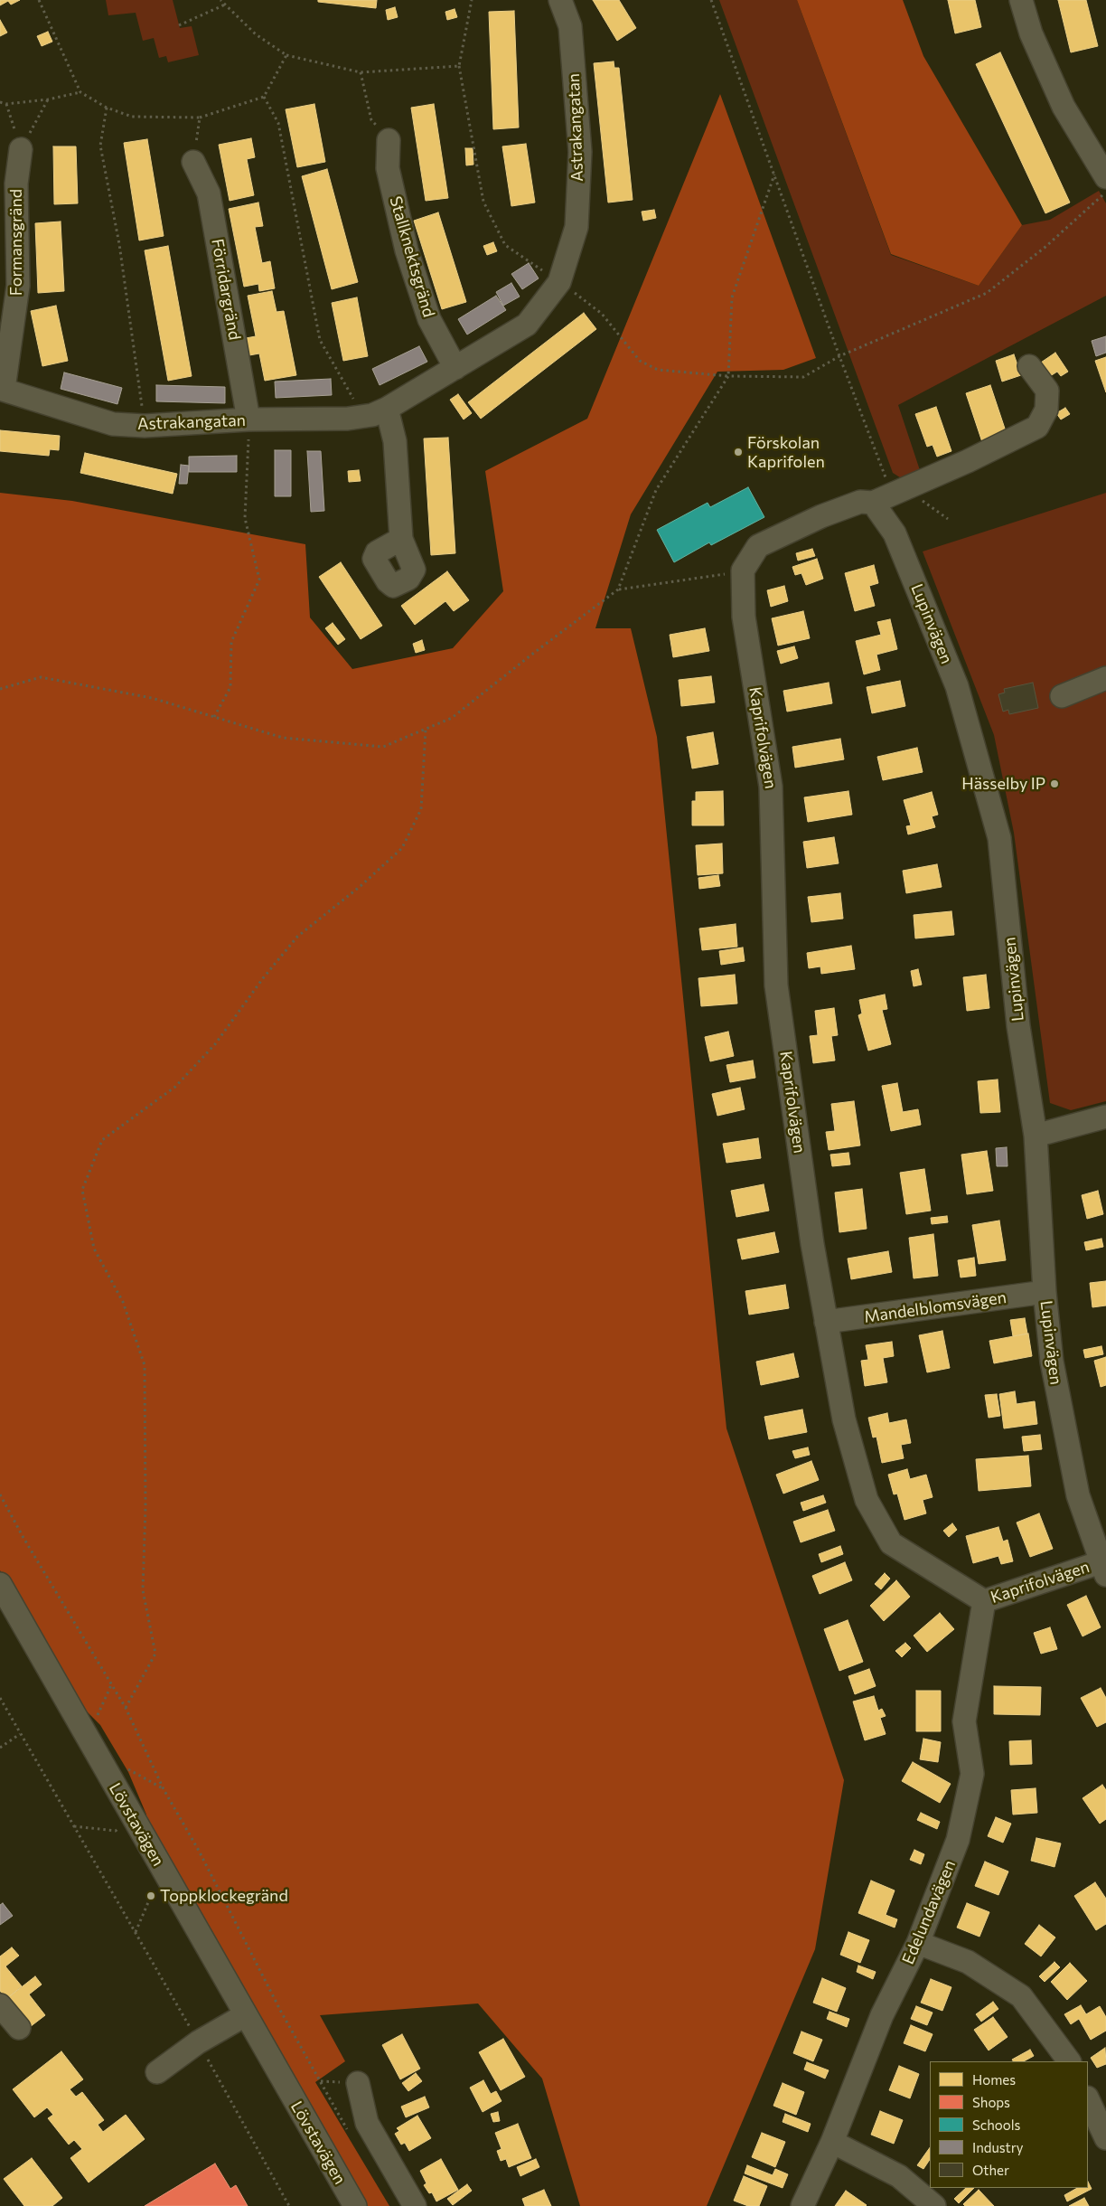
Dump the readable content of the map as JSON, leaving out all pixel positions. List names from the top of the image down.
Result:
{
  "streets": {
    "street": [
      "Astrakangatan",
      "Formansgränd",
      "Stallknektsgränd",
      "Förridargränd",
      "Lupinvägen",
      "Kaprifolvägen",
      "Mandelblomsvägen",
      "Lövstavägen",
      "Edelundavägen"
    ]
  },
  "crossings": [
    ["Astrakangatan", "Formansgränd"],
    ["Astrakangatan", "Stallknektsgränd"],
    ["Astrakangatan", "Förridargränd"],
    ["Lupinvägen", "Kaprifolvägen"],
    ["Lupinvägen", "Mandelblomsvägen"],
    ["Kaprifolvägen", "Mandelblomsvägen"],
    ["Kaprifolvägen", "Edelundavägen"]
  ],
  "places": ["Förskolan Kaprifolen", "Hässelby IP", "Toppklockegränd"],
  "legend": [
    "Homes",
    "Shops",
    "Schools",
    "Industry",
    "Other"
  ]
}
